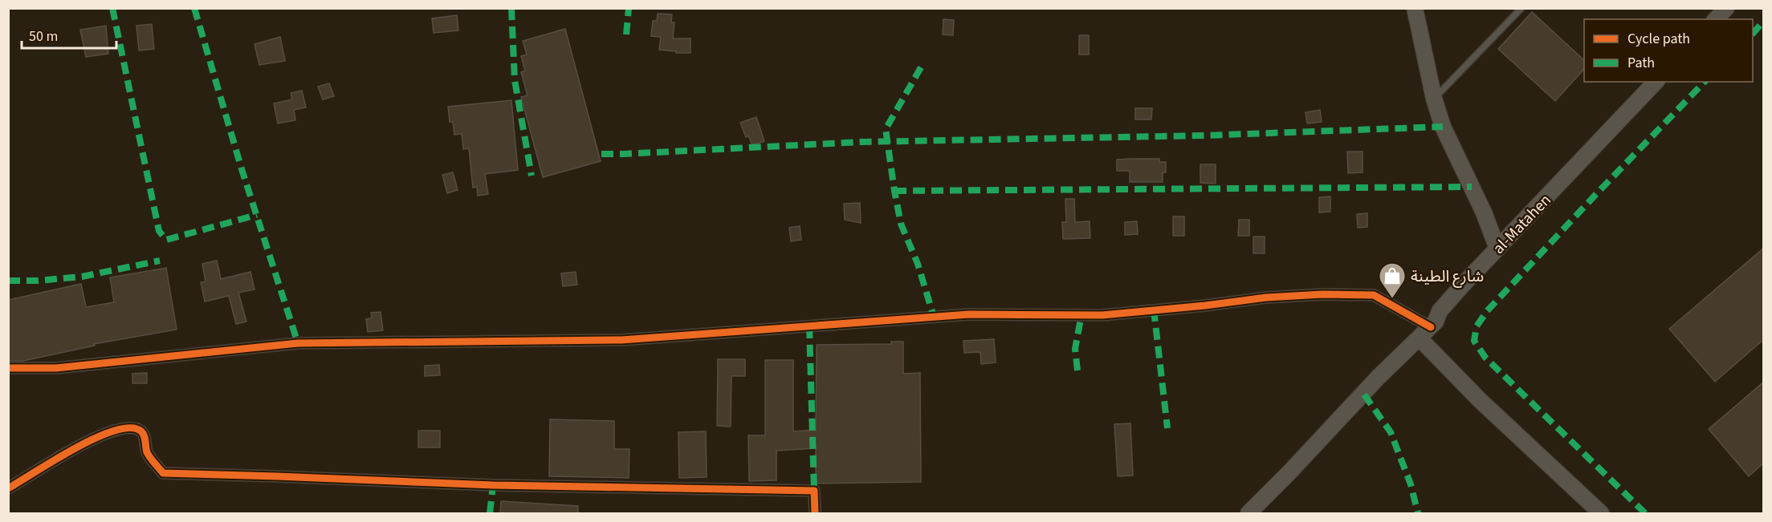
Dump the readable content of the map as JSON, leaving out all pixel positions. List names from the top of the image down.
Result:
{
  "streets": {
    "main road": ["al-Matahen"]
  },
  "places": {
    "shop": ["شارع الطينة"]
  },
  "legend": ["Cycle path", "Path"],
  "scale_bar": "50 m"
}
